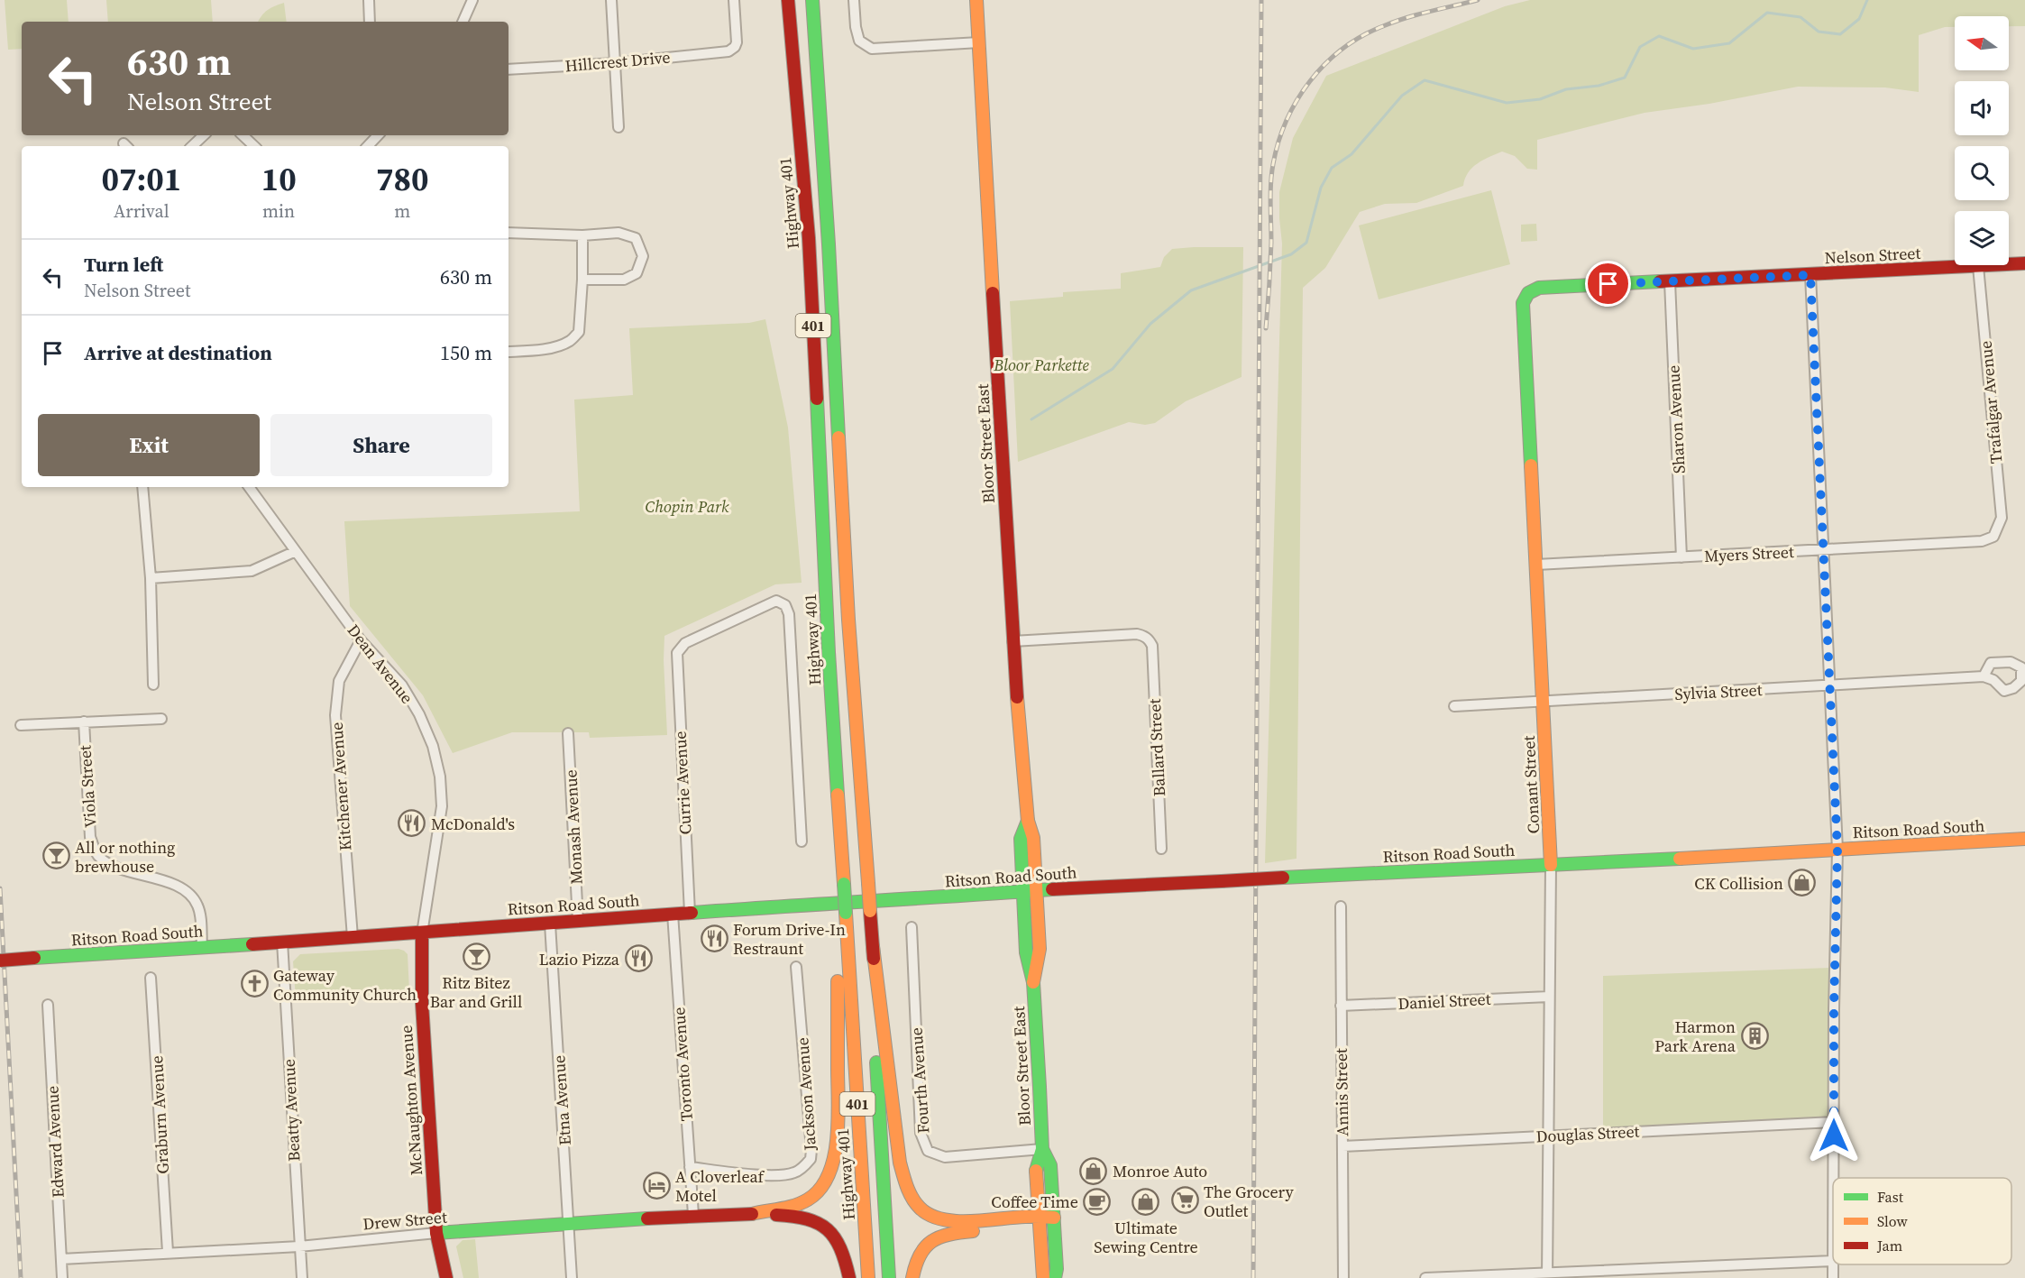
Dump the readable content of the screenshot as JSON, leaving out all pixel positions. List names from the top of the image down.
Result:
{
  "streets": {
    "main road": [
      "Highway 401",
      "Nelson Street",
      "401",
      "Bloor Street East",
      "Conant Street",
      "Ritson Road South",
      "McNaughton Avenue",
      "Drew Street"
    ],
    "street": [
      "Hillcrest Drive",
      "Trafalgar Avenue",
      "Sharon Avenue",
      "Myers Street",
      "Dean Avenue",
      "Sylvia Street",
      "Ballard Street",
      "Currie Avenue",
      "Viola Street",
      "Kitchener Avenue",
      "Monash Avenue",
      "Daniel Street",
      "Toronto Avenue",
      "Fourth Avenue",
      "Annis Street",
      "Jackson Avenue",
      "Etna Avenue",
      "Beatty Avenue",
      "Graburn Avenue",
      "Douglas Street",
      "Edward Avenue"
    ]
  },
  "crossings": [
    ["Nelson Street", "Trafalgar Avenue"],
    ["Nelson Street", "Sharon Avenue"],
    ["Nelson Street", "Conant Street"],
    ["Trafalgar Avenue", "Myers Street"],
    ["Sharon Avenue", "Myers Street"],
    ["Bloor Street East", "Ballard Street"],
    ["Bloor Street East", "Ritson Road South"],
    ["Bloor Street East", "Fourth Avenue"],
    ["Myers Street", "Conant Street"],
    ["Dean Avenue", "Kitchener Avenue"],
    ["Dean Avenue", "Ritson Road South"],
    ["Dean Avenue", "McNaughton Avenue"],
    ["Sylvia Street", "Conant Street"],
    ["Currie Avenue", "Ritson Road South"],
    ["Conant Street", "Ritson Road South"],
    ["Conant Street", "Daniel Street"],
    ["Conant Street", "Douglas Street"],
    ["Viola Street", "Ritson Road South"],
    ["Kitchener Avenue", "Ritson Road South"],
    ["Monash Avenue", "Ritson Road South"],
    ["Ritson Road South", "Toronto Avenue"],
    ["Ritson Road South", "McNaughton Avenue"],
    ["Ritson Road South", "Etna Avenue"],
    ["Ritson Road South", "Beatty Avenue"],
    ["Daniel Street", "Annis Street"],
    ["Toronto Avenue", "Jackson Avenue"],
    ["Toronto Avenue", "Drew Street"],
    ["Annis Street", "Douglas Street"],
    ["McNaughton Avenue", "Drew Street"],
    ["Etna Avenue", "Drew Street"],
    ["Beatty Avenue", "Drew Street"],
    ["Graburn Avenue", "Drew Street"],
    ["Edward Avenue", "Drew Street"]
  ],
  "parks": ["Bloor Parkette", "Chopin Park"],
  "places": {
    "restaurant": ["McDonald's", "Forum Drive-In Restraunt", "Lazio Pizza"],
    "bar": ["All or nothing brewhouse", "Ritz Bitez Bar and Grill"],
    "shop": ["CK Collision", "Monroe Auto", "Ultimate Sewing Centre"],
    "church": ["Gateway Community Church"],
    "building": ["Harmon Park Arena"],
    "hotel": ["A Cloverleaf Motel"],
    "supermarket": ["The Grocery Outlet"],
    "cafe": ["Coffee Time"]
  },
  "legend": ["Fast", "Slow", "Jam"],
  "north": "left",
  "page": {
    "turn": ["630 m", "Nelson Street"],
    "eta": [
      "07:01",
      "Arrival",
      "10",
      "min",
      "780",
      "m"
    ],
    "list": [
      {
        "name": "Turn left",
        "note": "Nelson Street",
        "value": "630 m"
      },
      {
        "name": "Arrive at destination",
        "value": "150 m"
      }
    ],
    "buttons": ["Exit", "Share"]
  }
}
